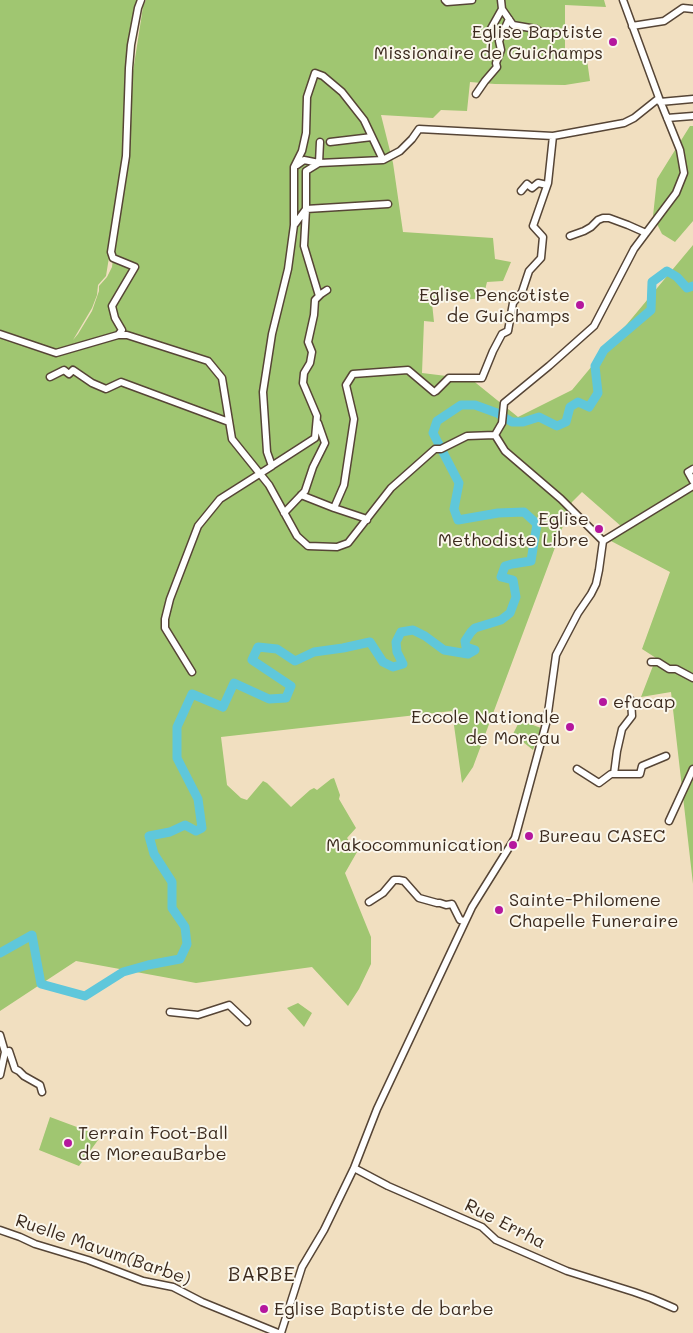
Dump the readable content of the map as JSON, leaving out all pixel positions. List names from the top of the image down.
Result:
{
  "streets": {
    "street": ["Rue Errha", "Ruelle Mavum(Barbe)"]
  },
  "districts": ["BARBE"],
  "places": [
    "Eglise Baptiste Missionaire de Guichamps",
    "Eglise Pencotiste de Guichamps",
    "Eglise Methodiste Libre",
    "efacap",
    "Eccole Nationale de Moreau",
    "Bureau CASEC",
    "Makocommunication",
    "Sainte-Philomene Chapelle Funeraire",
    "Terrain Foot-Ball de MoreauBarbe",
    "Eglise Baptiste de barbe"
  ]
}
